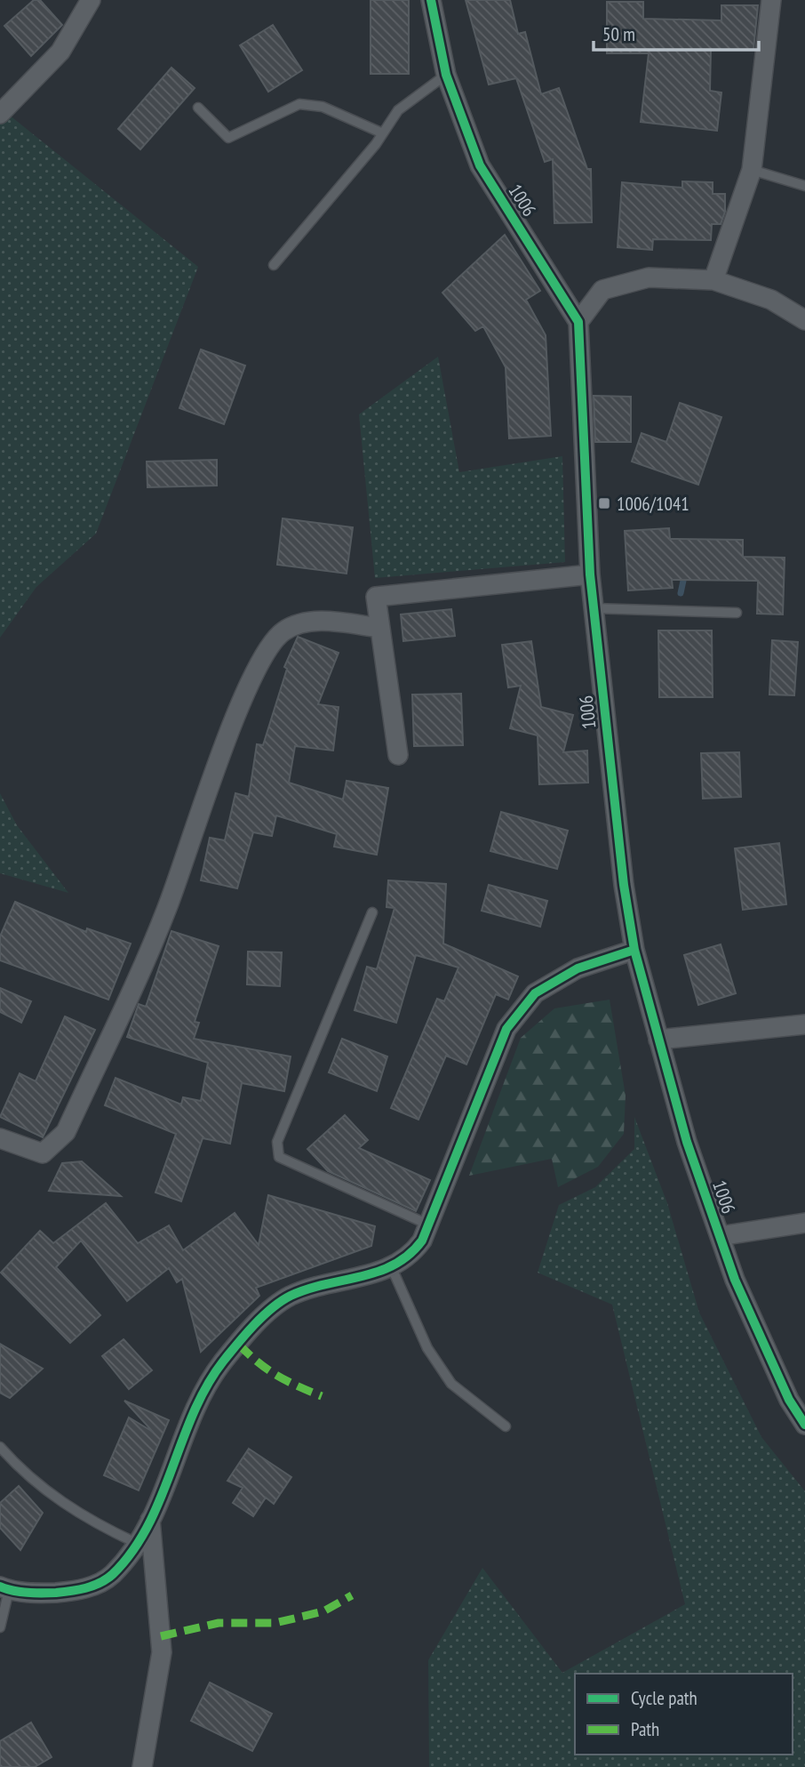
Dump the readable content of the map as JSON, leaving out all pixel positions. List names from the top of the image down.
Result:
{
  "streets": {
    "street": ["1006"]
  },
  "places": {
    "transit": ["1006/1041"]
  },
  "legend": ["Cycle path", "Path"],
  "scale_bar": "50 m"
}
